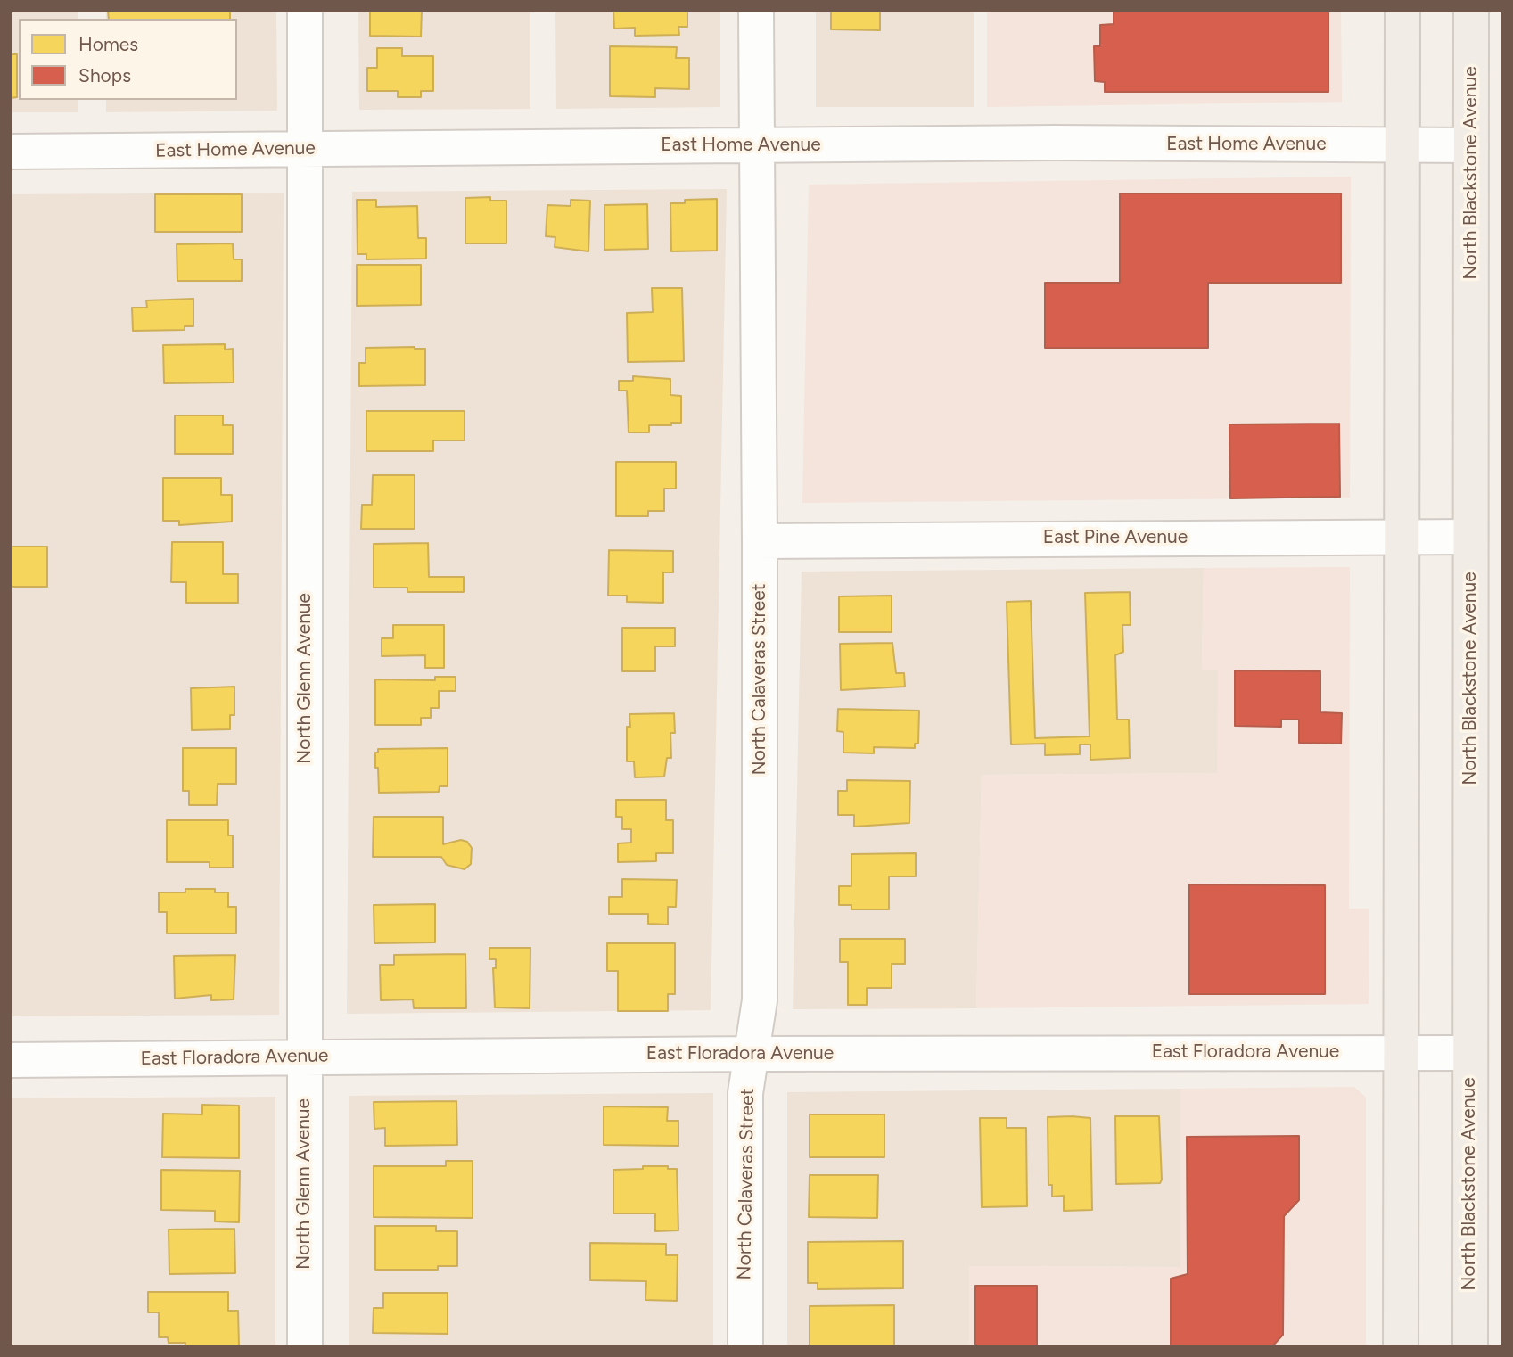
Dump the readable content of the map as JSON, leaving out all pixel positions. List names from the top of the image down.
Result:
{
  "streets": {
    "main road": ["North Blackstone Avenue"],
    "street": [
      "East Home Avenue",
      "East Pine Avenue",
      "North Glenn Avenue",
      "North Calaveras Street",
      "East Floradora Avenue"
    ]
  },
  "crossings": [
    ["East Home Avenue", "North Blackstone Avenue"],
    ["East Home Avenue", "North Glenn Avenue"],
    ["East Home Avenue", "North Calaveras Street"],
    ["North Blackstone Avenue", "East Pine Avenue"],
    ["North Blackstone Avenue", "East Floradora Avenue"],
    ["East Pine Avenue", "North Calaveras Street"],
    ["North Glenn Avenue", "East Floradora Avenue"],
    ["North Calaveras Street", "East Floradora Avenue"]
  ],
  "legend": ["Homes", "Shops"]
}
